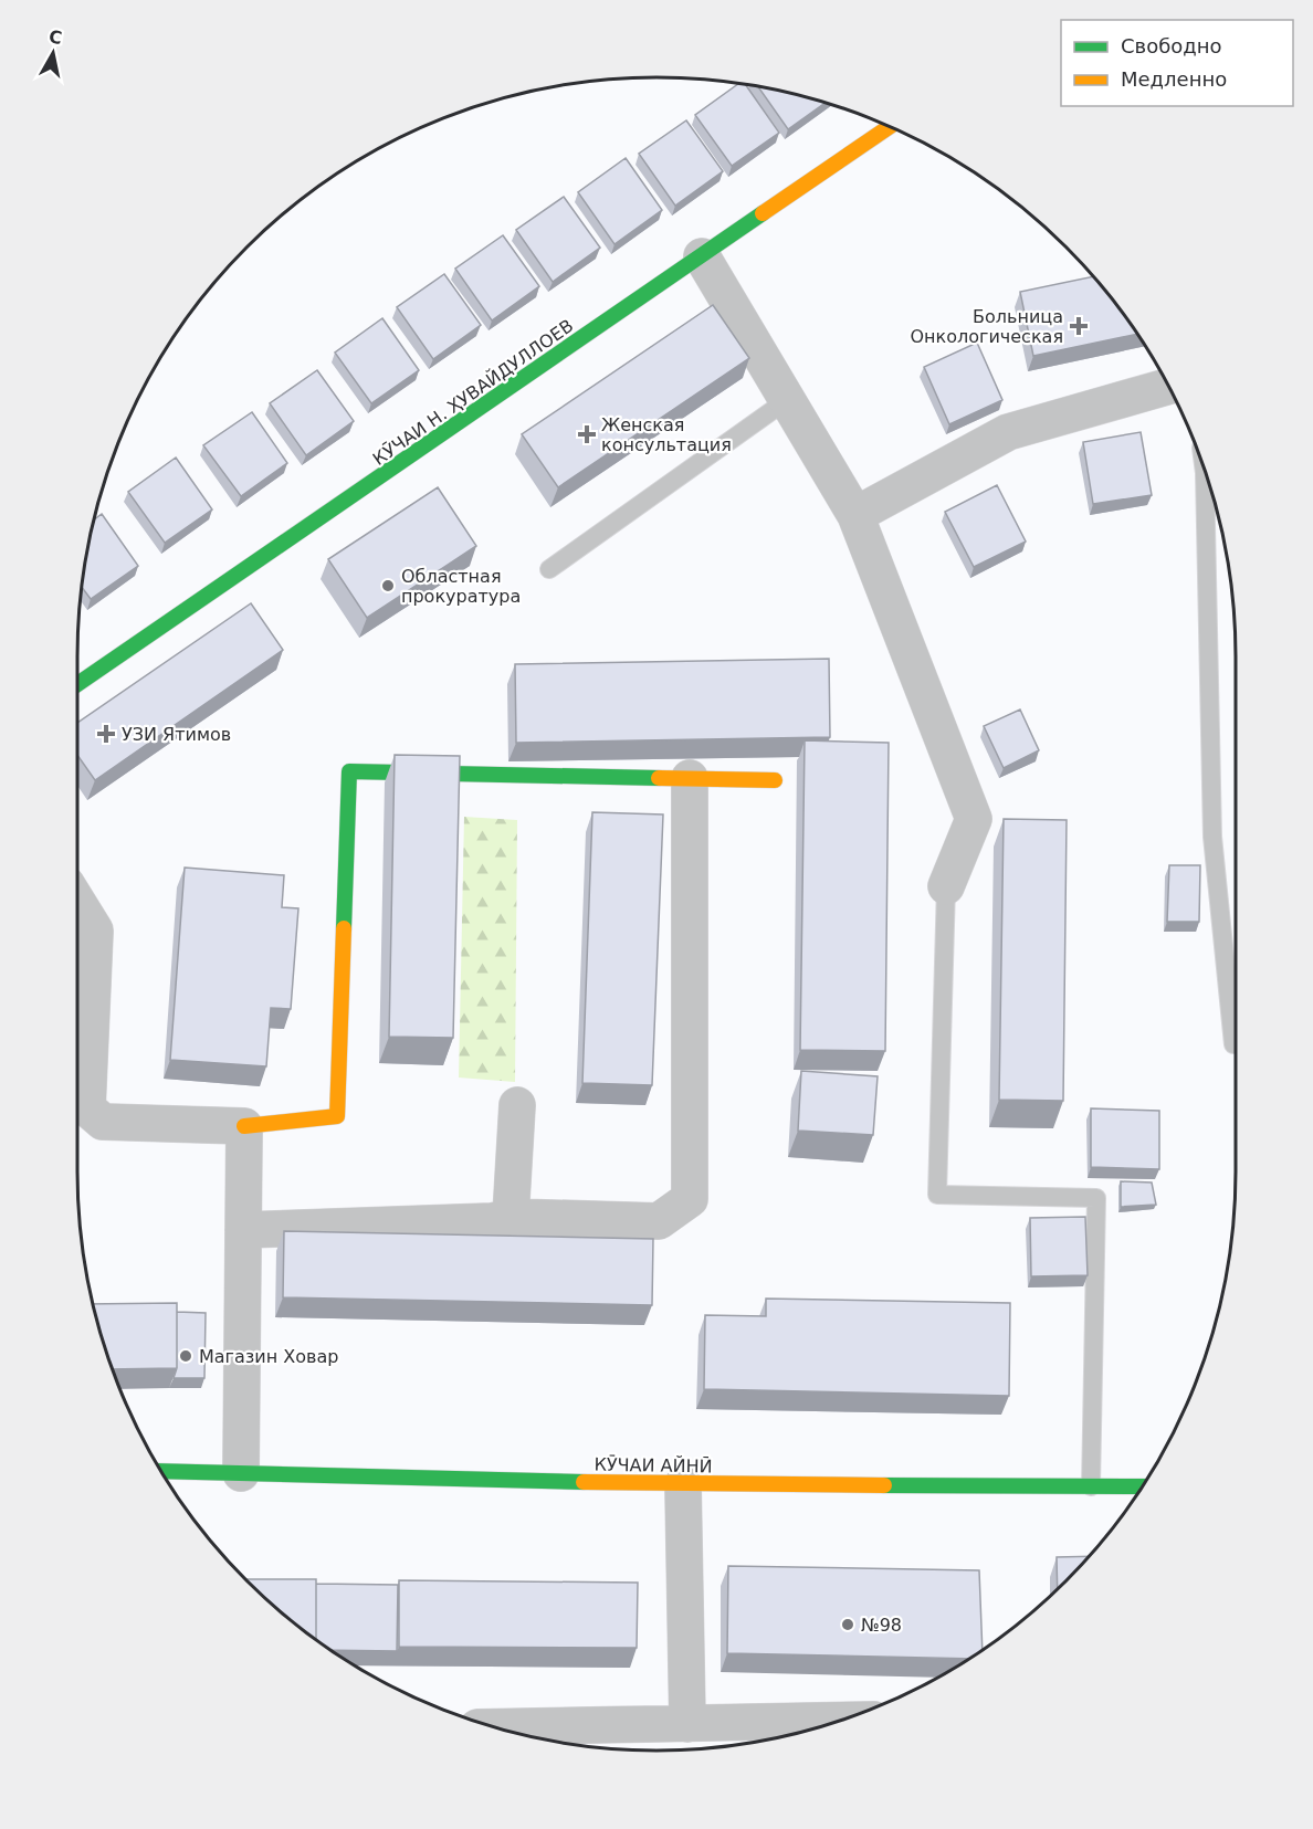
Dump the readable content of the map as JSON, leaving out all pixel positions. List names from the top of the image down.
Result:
{
  "streets": {
    "street": ["КӮЧАИ Н. ҲУВАЙДУЛЛОЕВ", "КӮЧАИ АЙНӢ"]
  },
  "places": {
    "health": ["Больница Онкологическая", "Женская консультация", "УЗИ Ятимов"],
    "other": ["Областная прокуратура", "Магазин Ховар", "№98"]
  },
  "legend": ["Свободно", "Медленно"],
  "north": "top"
}
